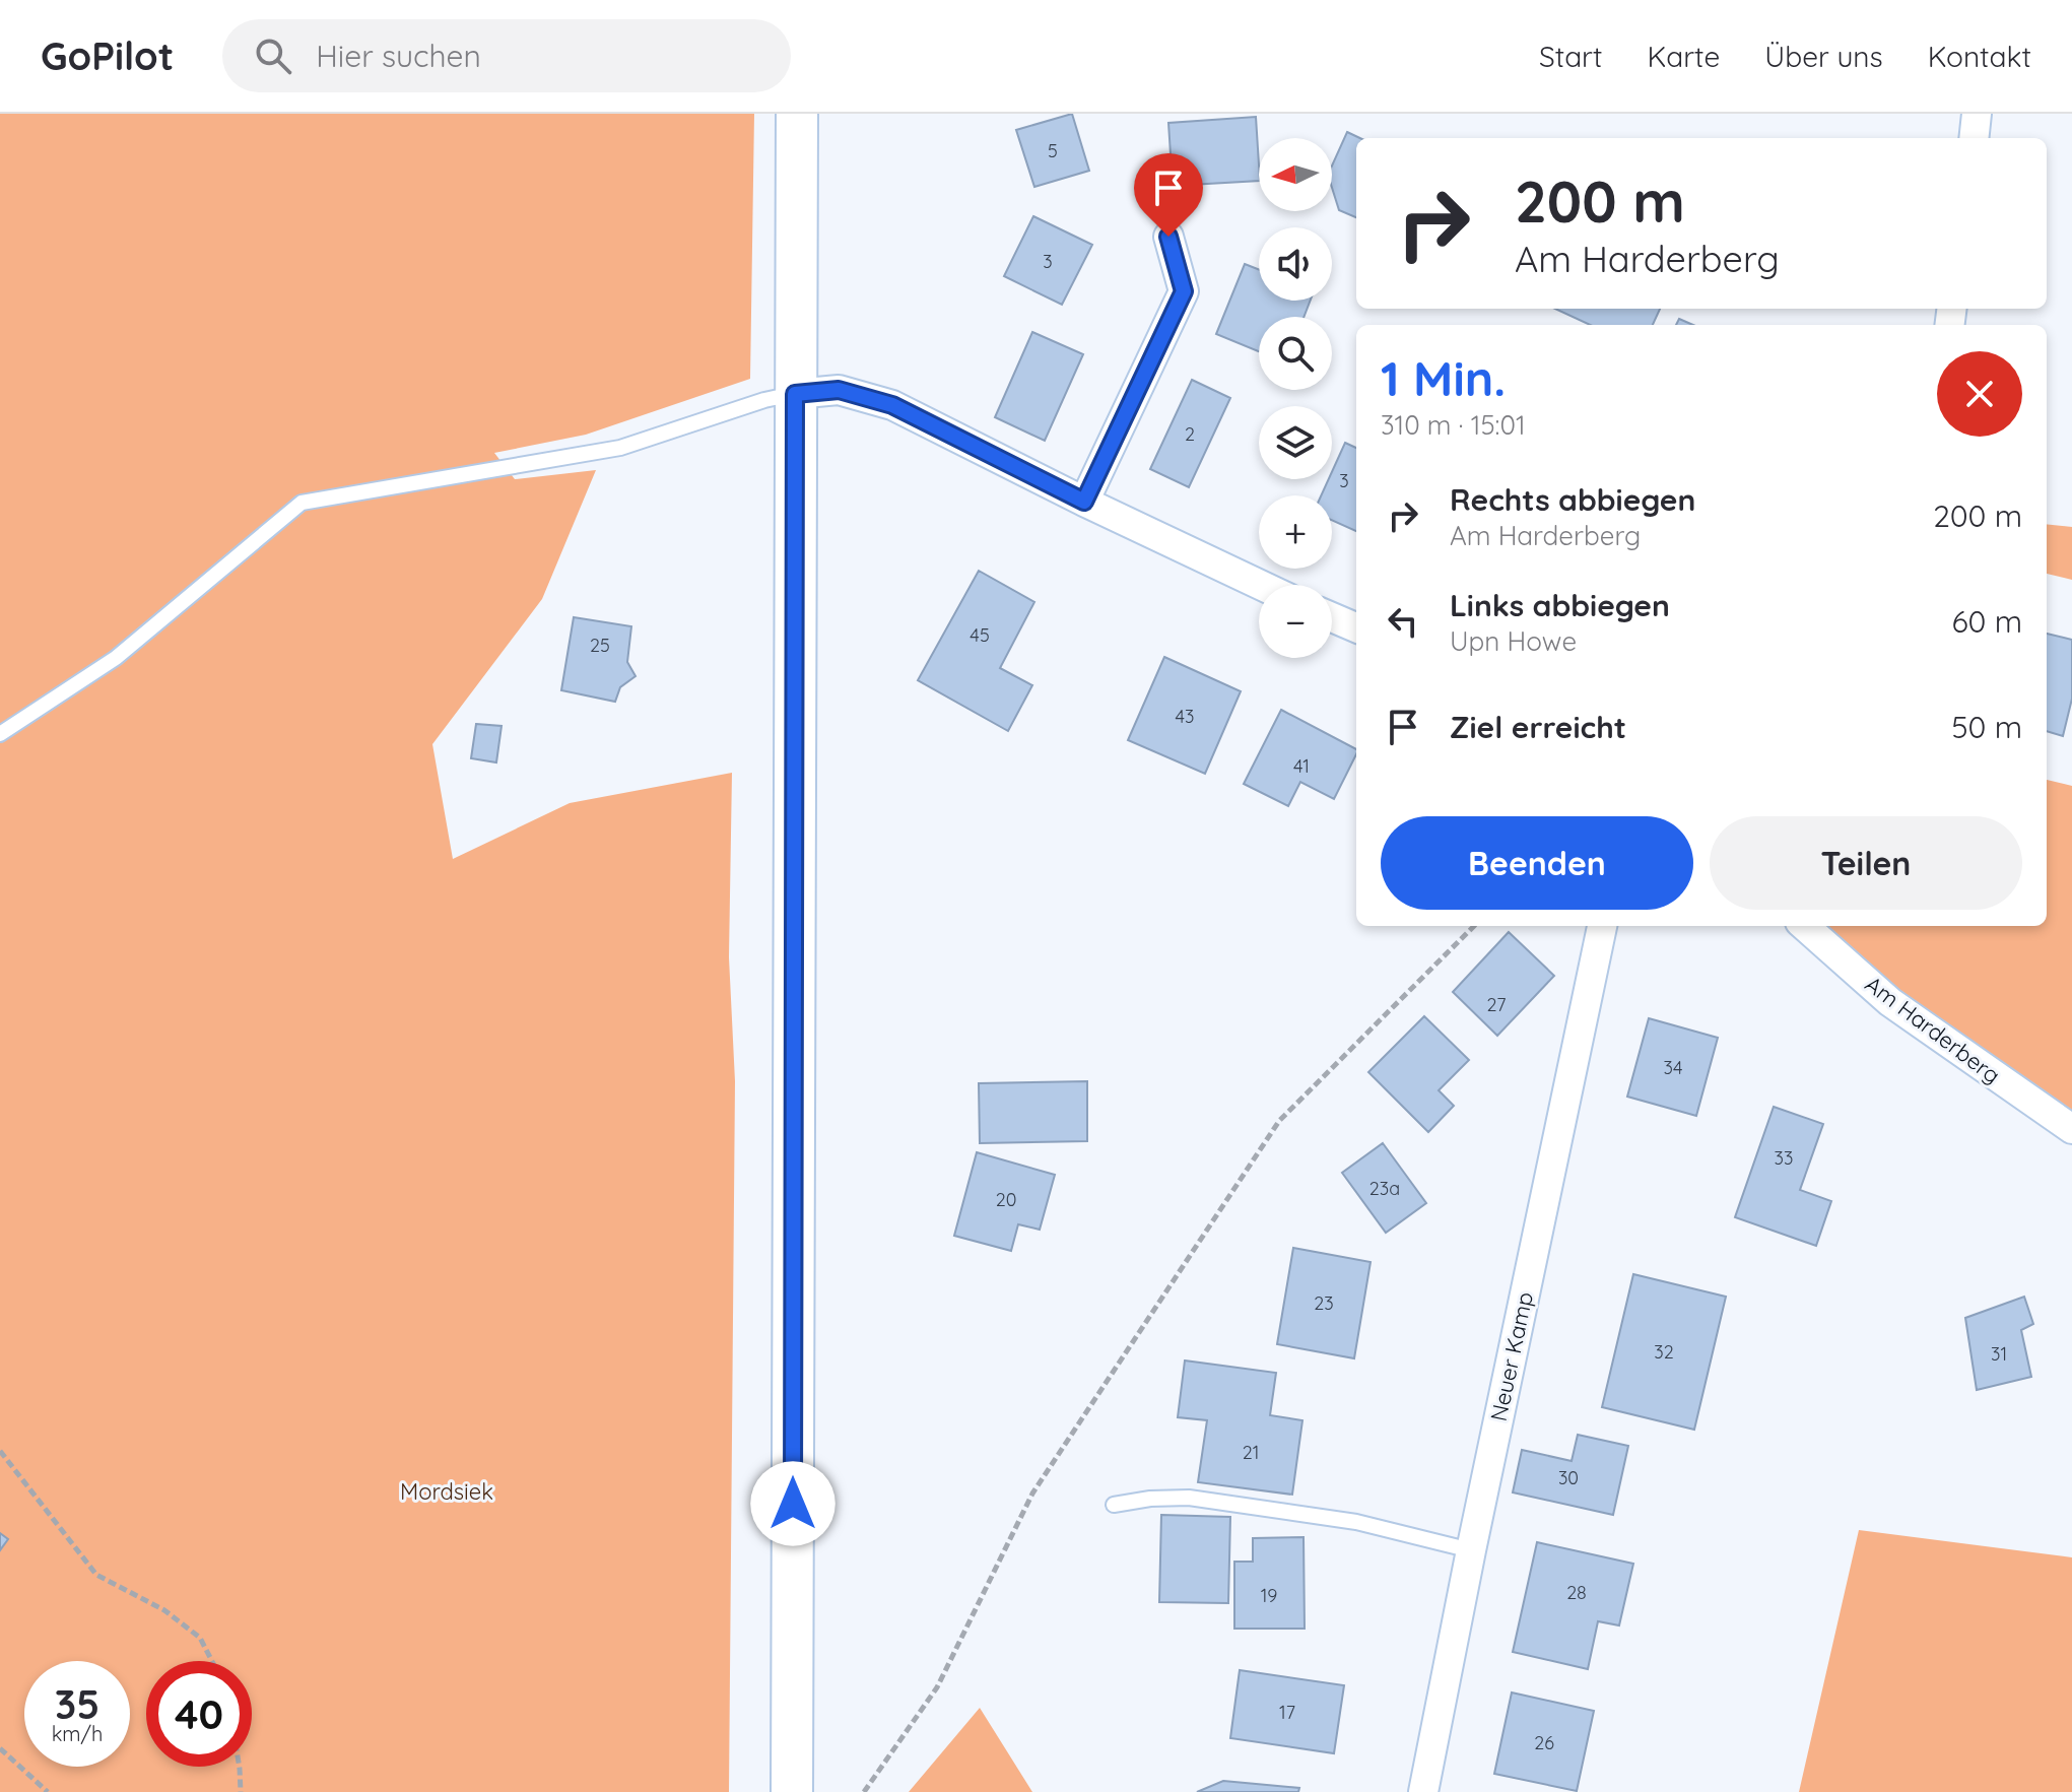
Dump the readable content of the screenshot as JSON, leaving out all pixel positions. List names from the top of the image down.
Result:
{
  "streets": {
    "street": ["Am Harderberg", "Neuer Kamp"]
  },
  "parks": ["Mordsiek"],
  "house_numbers": [
    "5",
    "3",
    "2",
    "3",
    "45",
    "25",
    "43",
    "41",
    "27",
    "34",
    "33",
    "23a",
    "20",
    "23",
    "32",
    "31",
    "21",
    "30",
    "28",
    "19",
    "17",
    "26"
  ],
  "north": "left",
  "page": {
    "header": "GoPilot",
    "search": "Hier suchen",
    "nav": [
      "Start",
      "Karte",
      "Über uns",
      "Kontakt"
    ],
    "map_buttons": ["+", "−"],
    "turn": ["200 m", "Am Harderberg"],
    "heading": ["1 Min.", "310 m · 15:01"],
    "list": [
      {
        "name": "Rechts abbiegen",
        "note": "Am Harderberg",
        "value": "200 m"
      },
      {
        "name": "Links abbiegen",
        "note": "Upn Howe",
        "value": "60 m"
      },
      {
        "name": "Ziel erreicht",
        "value": "50 m"
      }
    ],
    "buttons": ["Beenden", "Teilen"],
    "speed": "35 km/h",
    "limit": "40"
  }
}
